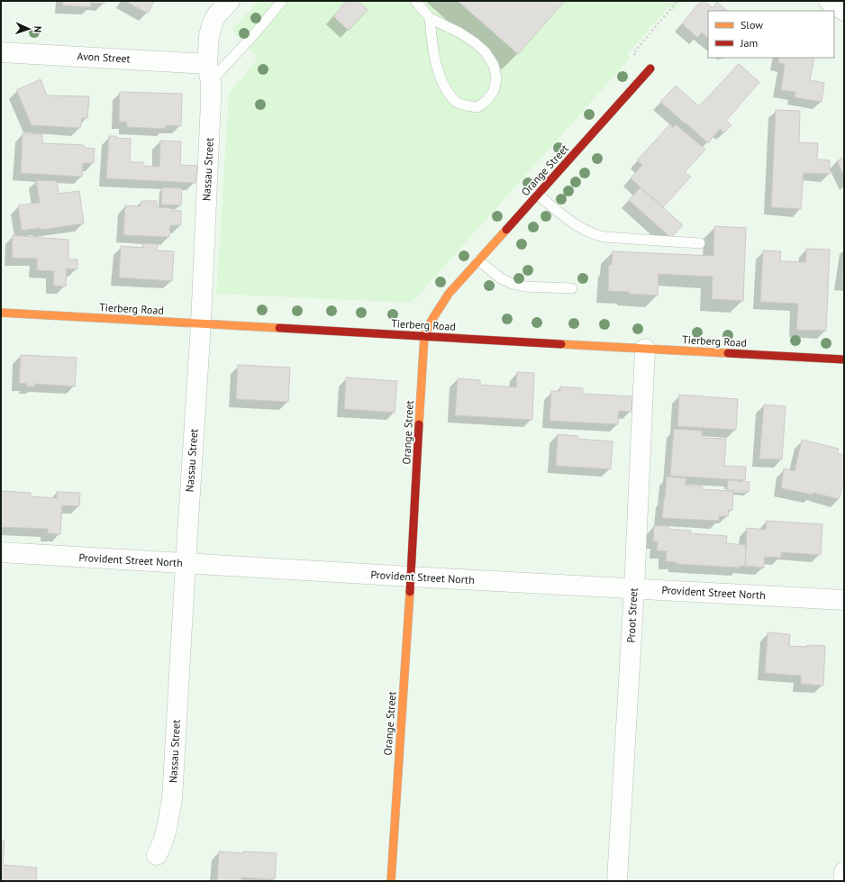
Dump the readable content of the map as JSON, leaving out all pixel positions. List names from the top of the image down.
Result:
{
  "streets": {
    "street": [
      "Avon Street",
      "Nassau Street",
      "Orange Street",
      "Tierberg Road",
      "Provident Street North",
      "Proot Street"
    ]
  },
  "crossings": [
    ["Avon Street", "Nassau Street"],
    ["Nassau Street", "Tierberg Road"],
    ["Nassau Street", "Provident Street North"],
    ["Orange Street", "Tierberg Road"],
    ["Orange Street", "Provident Street North"],
    ["Tierberg Road", "Proot Street"],
    ["Provident Street North", "Proot Street"]
  ],
  "legend": ["Slow", "Jam"],
  "north": "right"
}
